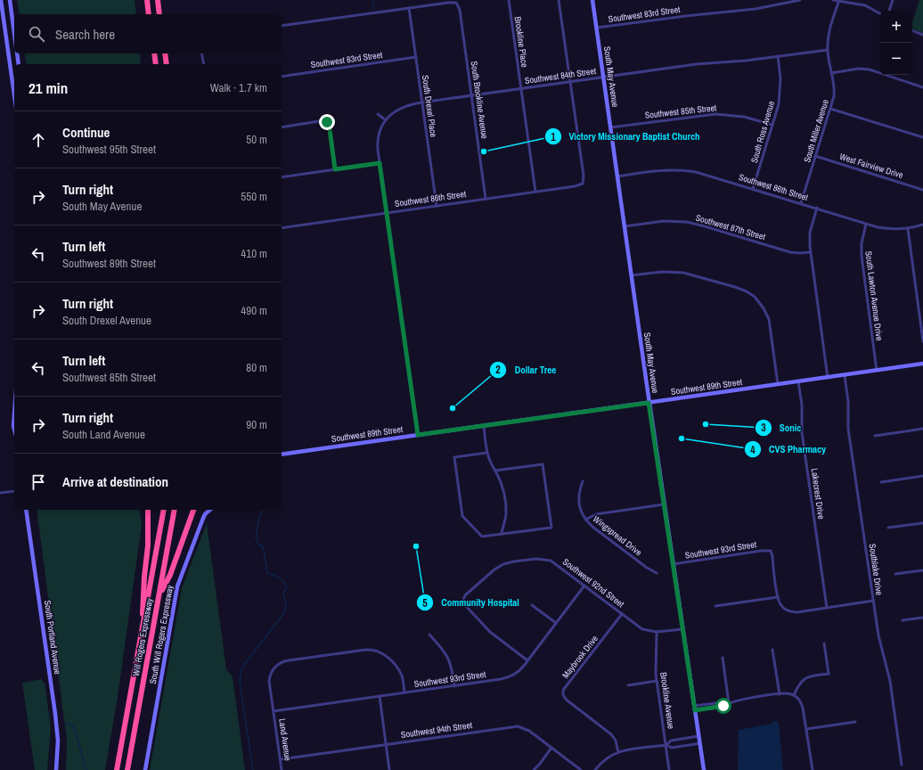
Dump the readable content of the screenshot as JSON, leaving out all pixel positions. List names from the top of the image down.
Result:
{
  "streets": {
    "highway": ["Will Rogers Expressway"],
    "main road": [
      "South May Avenue",
      "Southwest 89th Street",
      "South Will Rogers Expressway",
      "South Portland Avenue"
    ],
    "street": [
      "Southwest 83rd Street",
      "Brookline Place",
      "Southwest 84th Street",
      "South Brookline Avenue",
      "South Drexel Place",
      "Southwest 85th Street",
      "South Miller Avenue",
      "South Ross Avenue",
      "West Fairview Drive",
      "Southwest 86th Street",
      "Southwest 87th Street",
      "South Lawton Avenue Drive",
      "Lakecrest Drive",
      "Wingspread Drive",
      "Southwest 93rd Street",
      "Southlake Drive",
      "Southwest 92nd Street",
      "Maybrook Drive",
      "Brookline Avenue",
      "Southwest 94th Street",
      "Land Avenue"
    ]
  },
  "crossings": [
    ["Southwest 83rd Street", "South May Avenue"],
    ["Southwest 83rd Street", "South Drexel Place"],
    ["Brookline Place", "Southwest 84th Street"],
    ["Brookline Place", "Southwest 86th Street"],
    ["Southwest 84th Street", "South May Avenue"],
    ["Southwest 84th Street", "South Brookline Avenue"],
    ["Southwest 84th Street", "South Drexel Place"],
    ["Southwest 84th Street", "South Miller Avenue"],
    ["Southwest 84th Street", "South Ross Avenue"],
    ["Southwest 84th Street", "Southwest 86th Street"],
    ["Southwest 84th Street", "Southwest 89th Street"],
    ["South May Avenue", "Southwest 85th Street"],
    ["South May Avenue", "Southwest 86th Street"],
    ["South May Avenue", "Southwest 87th Street"],
    ["South May Avenue", "Southwest 89th Street"],
    ["South May Avenue", "Southwest 93rd Street"],
    ["South May Avenue", "Southwest 92nd Street"],
    ["South Brookline Avenue", "South Drexel Place"],
    ["South Brookline Avenue", "Southwest 86th Street"],
    ["South Drexel Place", "Southwest 86th Street"],
    ["Southwest 85th Street", "South Ross Avenue"],
    ["South Miller Avenue", "West Fairview Drive"],
    ["South Miller Avenue", "Southwest 86th Street"],
    ["South Ross Avenue", "Southwest 86th Street"],
    ["Southwest 86th Street", "South Lawton Avenue Drive"],
    ["South Lawton Avenue Drive", "Southwest 89th Street"],
    ["Southwest 89th Street", "Lakecrest Drive"],
    ["Southwest 89th Street", "Southlake Drive"],
    ["Southwest 93rd Street", "Southwest 92nd Street"],
    ["Southwest 93rd Street", "Land Avenue"],
    ["Southwest 92nd Street", "Maybrook Drive"],
    ["Southwest 92nd Street", "Brookline Avenue"],
    ["Southwest 94th Street", "Land Avenue"]
  ],
  "places": [
    "Victory Missionary Baptist Church",
    "Dollar Tree",
    "Sonic",
    "CVS Pharmacy",
    "Community Hospital"
  ],
  "page": {
    "map_buttons": ["+", "−"],
    "search": "Search here",
    "heading": ["21 min", "Walk · 1.7 km"],
    "list": [
      ["Continue", "Southwest 95th Street", "50 m"],
      ["Turn right", "South May Avenue", "550 m"],
      ["Turn left", "Southwest 89th Street", "410 m"],
      ["Turn right", "South Drexel Avenue", "490 m"],
      ["Turn left", "Southwest 85th Street", "80 m"],
      ["Turn right", "South Land Avenue", "90 m"],
      "Arrive at destination"
    ]
  }
}
